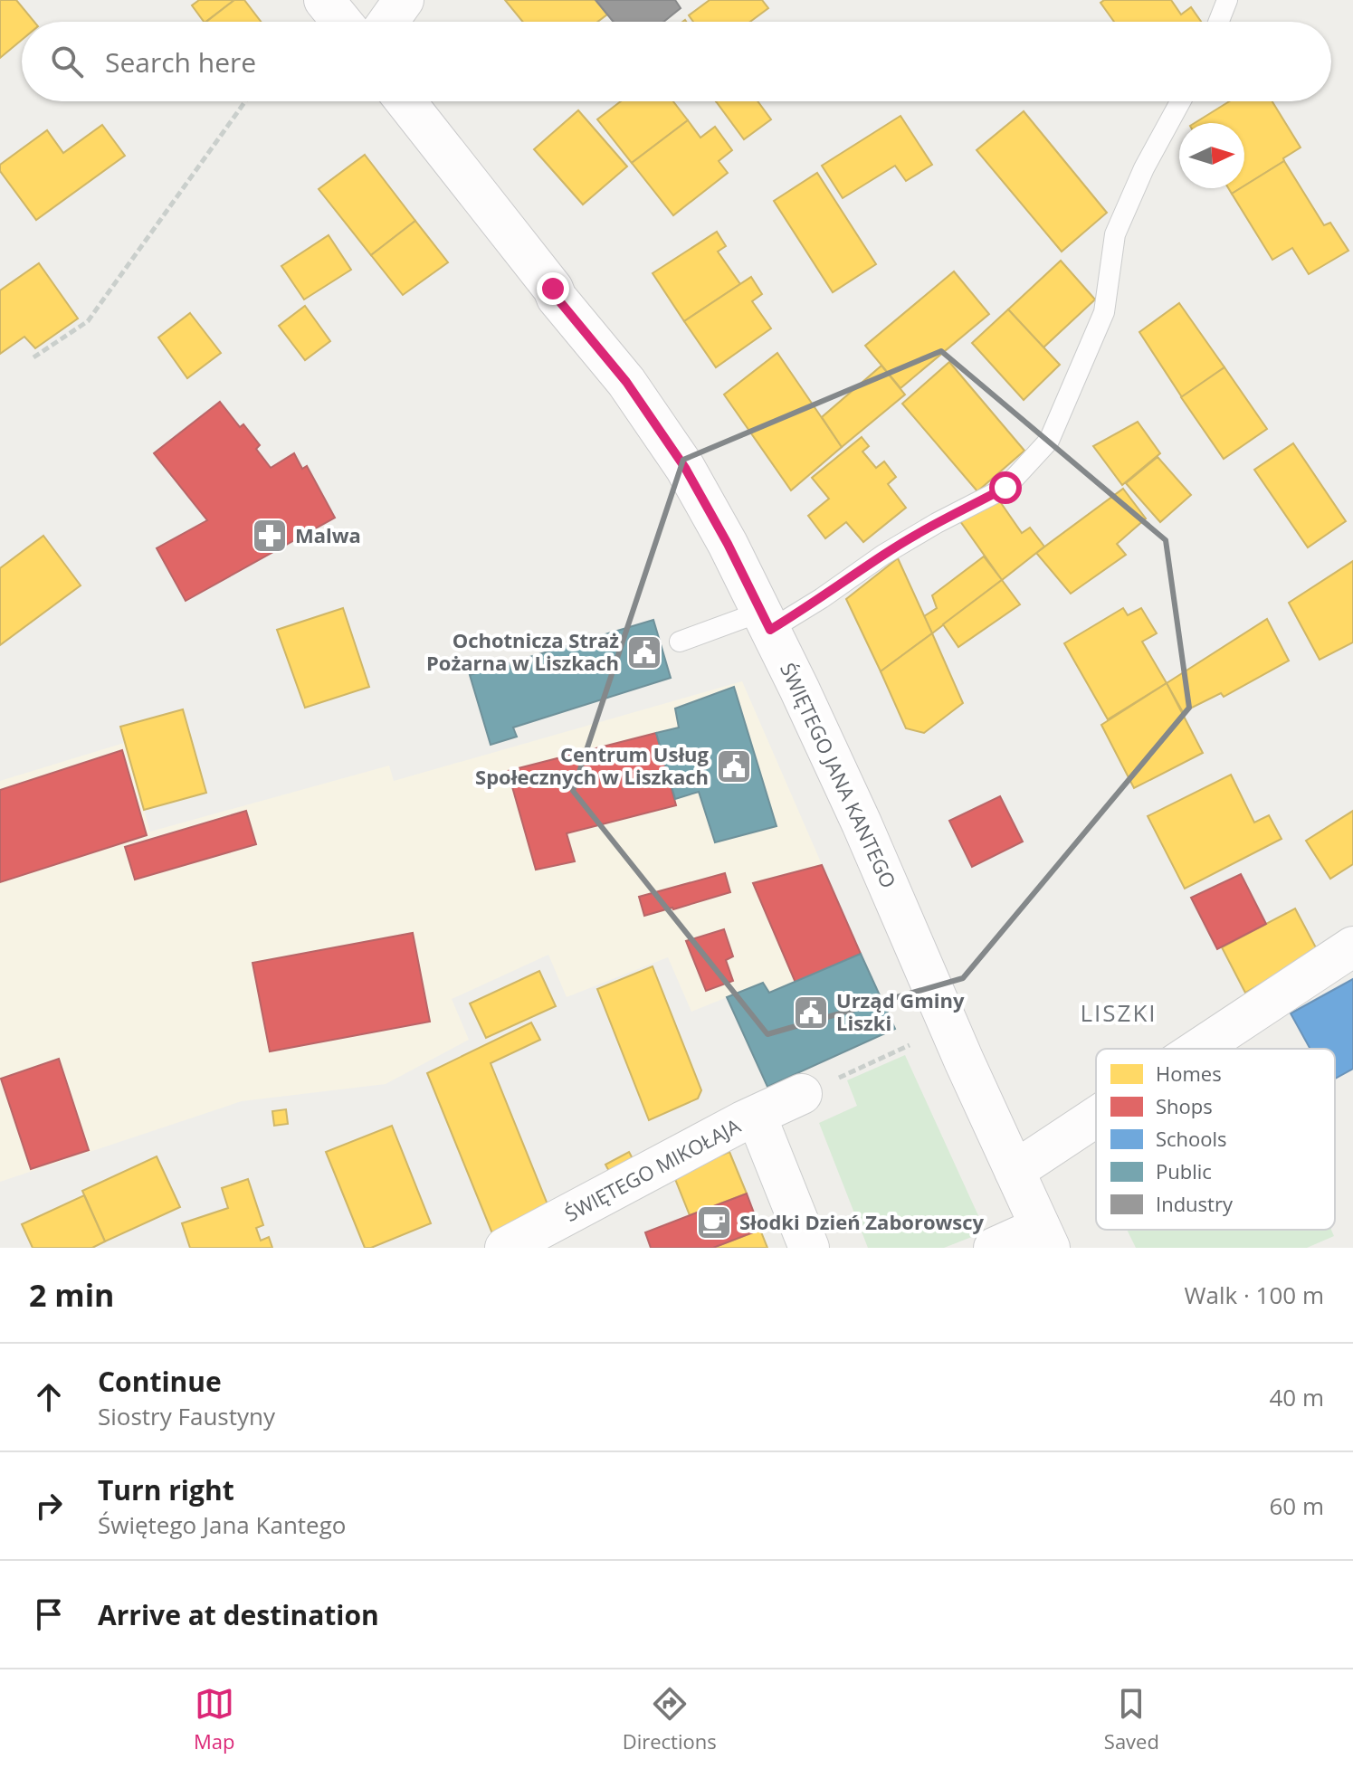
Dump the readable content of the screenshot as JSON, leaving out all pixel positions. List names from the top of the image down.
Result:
{
  "streets": {
    "main road": ["ŚWIĘTEGO JANA KANTEGO", "ŚWIĘTEGO MIKOŁAJA"]
  },
  "districts": ["LISZKI"],
  "places": {
    "pharmacy": ["Malwa"],
    "public building": ["Ochotnicza Straż Pożarna w Liszkach", "Centrum Usług Społecznych w Liszkach", "Urząd Gminy Liszki"],
    "cafe": ["Słodki Dzień Zaborowscy"]
  },
  "legend": [
    "Homes",
    "Shops",
    "Schools",
    "Public",
    "Industry"
  ],
  "north": "right",
  "page": {
    "search": "Search here",
    "heading": ["2 min", "Walk · 100 m"],
    "list": [
      ["Continue", "Siostry Faustyny", "40 m"],
      ["Turn right", "Świętego Jana Kantego", "60 m"],
      "Arrive at destination"
    ],
    "nav": ["Map", "Directions", "Saved"]
  }
}
